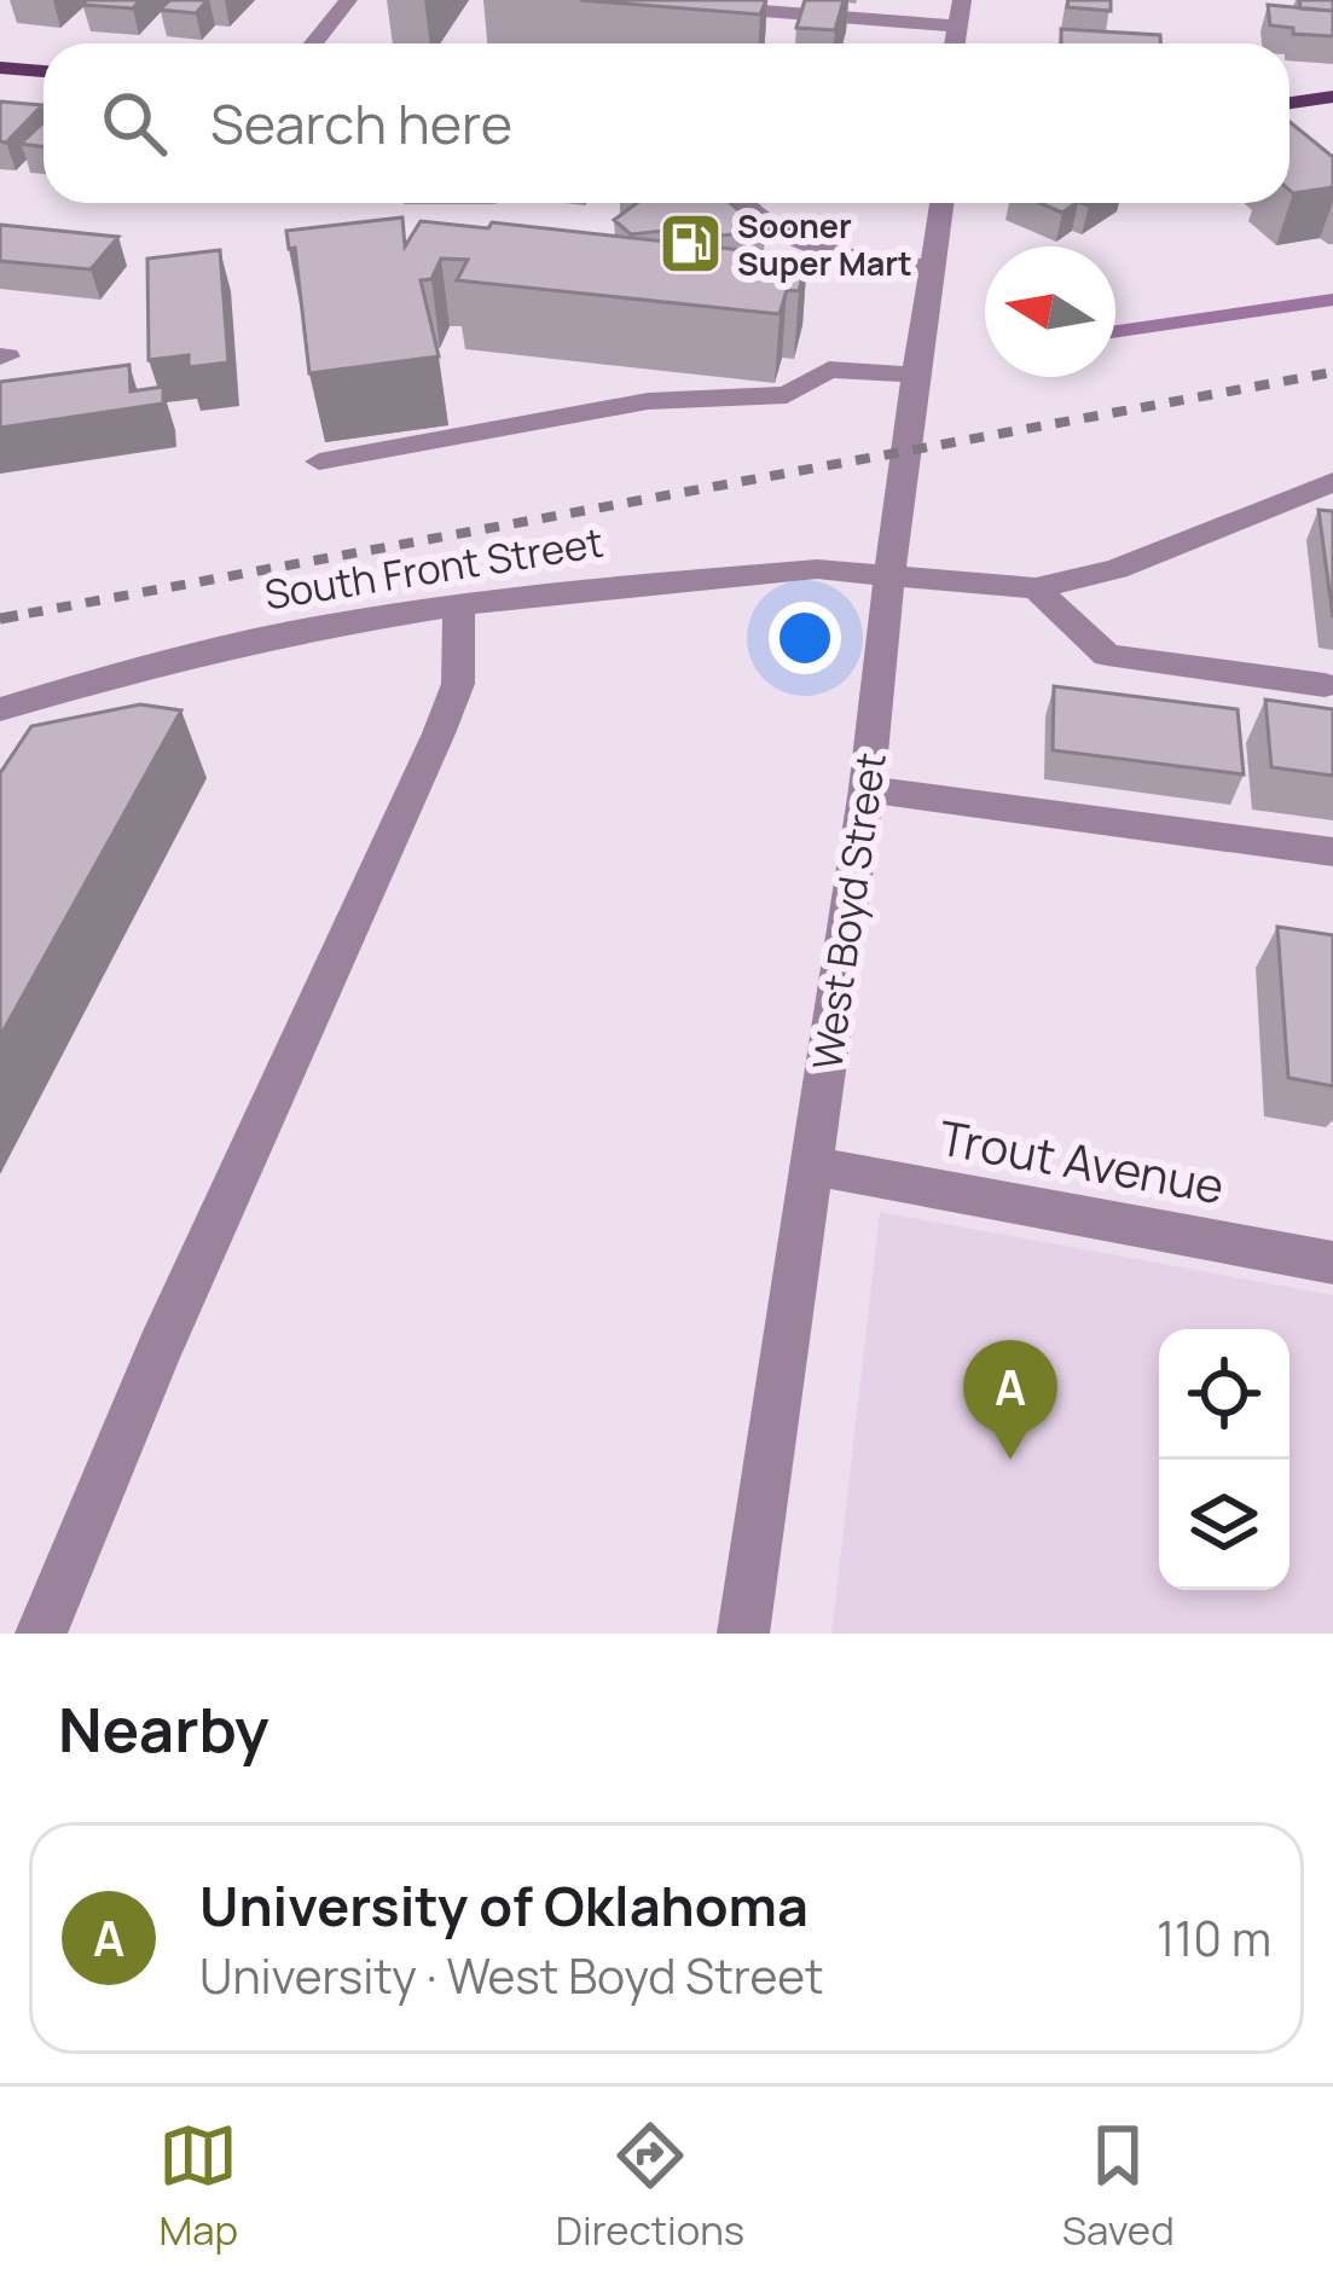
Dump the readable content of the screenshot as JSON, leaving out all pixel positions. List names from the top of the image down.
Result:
{
  "streets": {
    "street": ["South Front Street", "West Boyd Street", "Trout Avenue"]
  },
  "crossings": [
    ["South Front Street", "West Boyd Street"],
    ["West Boyd Street", "Trout Avenue"]
  ],
  "places": {
    "fuel station": ["Sooner Super Mart"]
  },
  "north": "left",
  "page": {
    "search": "Search here",
    "pins": "A",
    "heading": "Nearby",
    "list": [
      {
        "mark": "A",
        "name": "University of Oklahoma",
        "note": "University · West Boyd Street",
        "value": "110 m"
      }
    ],
    "nav": ["Map", "Directions", "Saved"]
  }
}
